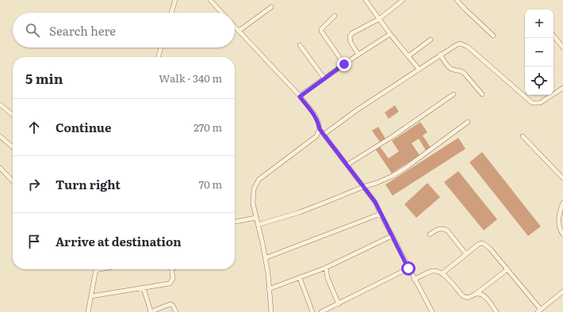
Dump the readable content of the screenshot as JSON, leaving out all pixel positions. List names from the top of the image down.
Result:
{
  "page": {
    "map_buttons": ["+", "−"],
    "search": "Search here",
    "heading": ["5 min", "Walk · 340 m"],
    "list": [
      ["Continue", "270 m"],
      ["Turn right", "70 m"],
      "Arrive at destination"
    ]
  }
}
